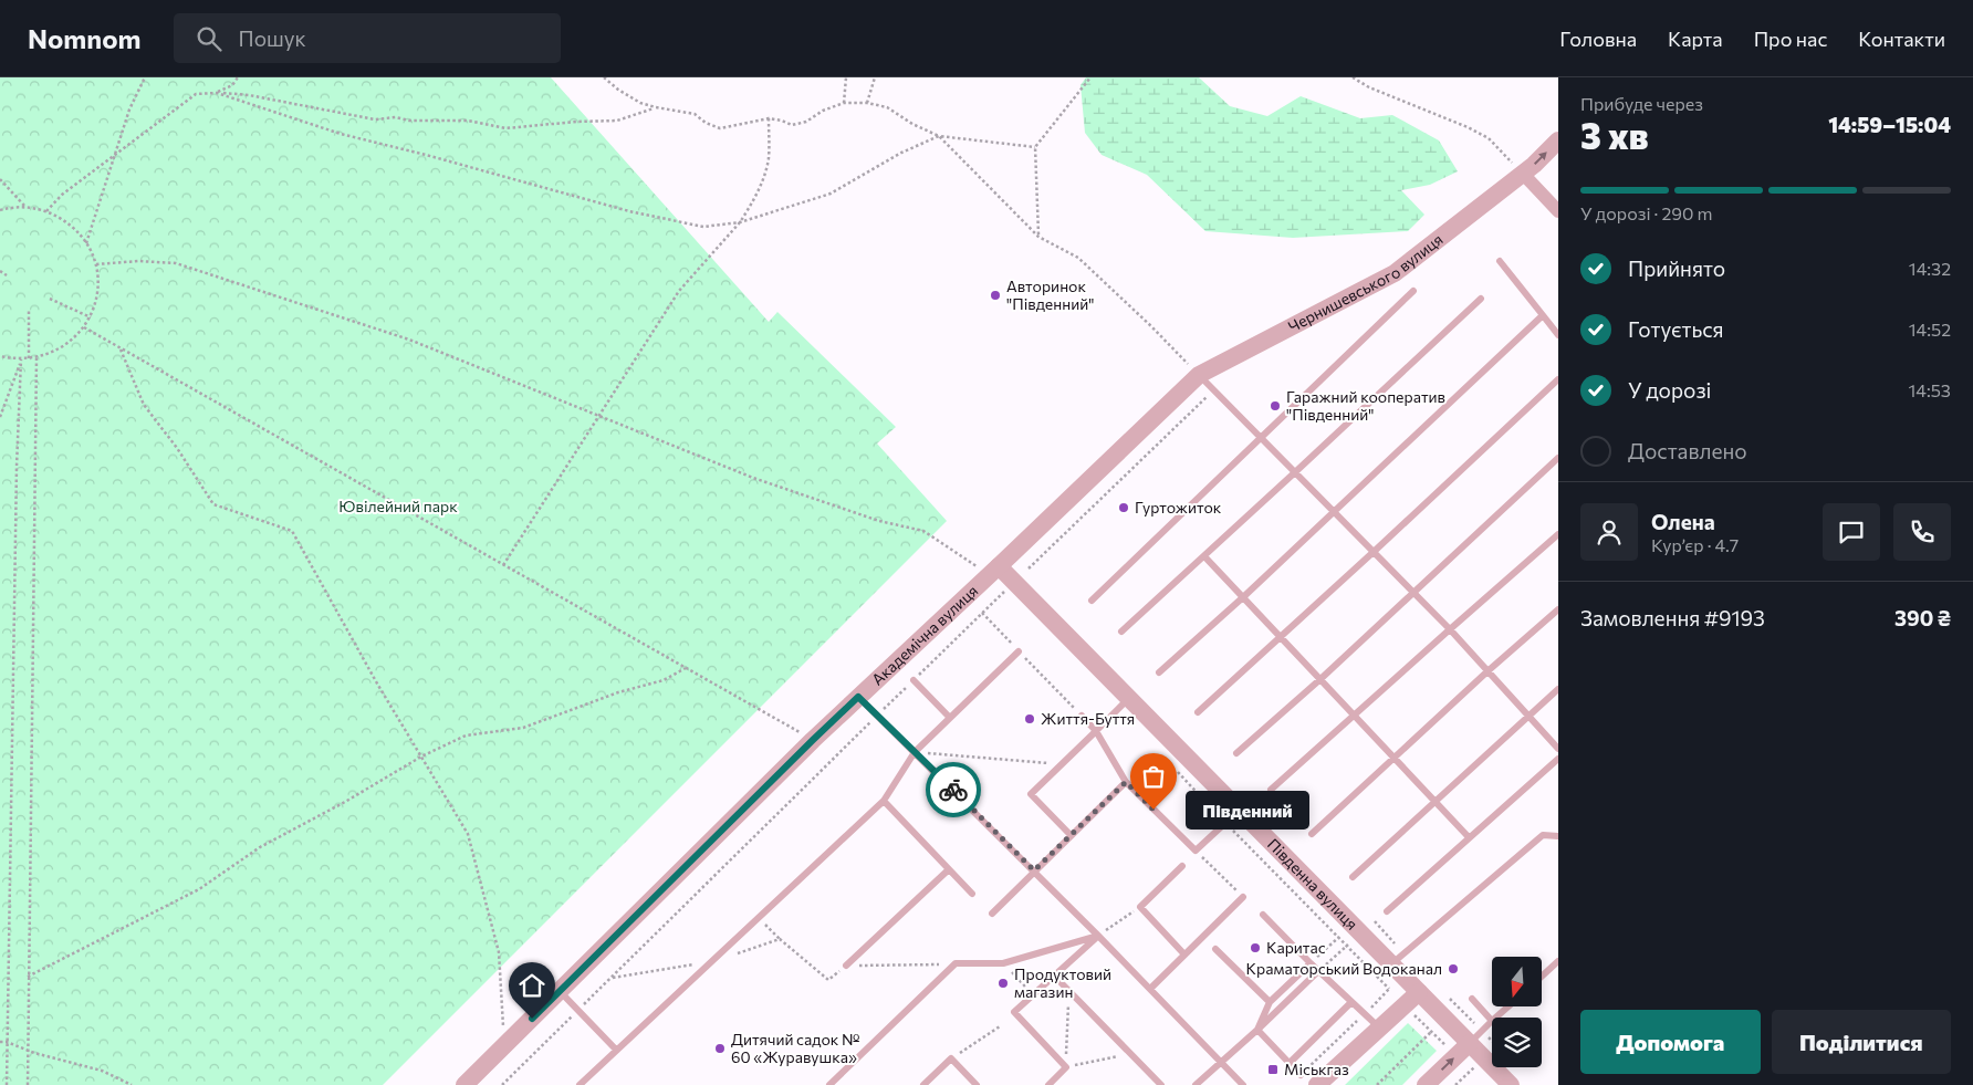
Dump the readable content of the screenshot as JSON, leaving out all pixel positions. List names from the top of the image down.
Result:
{
  "streets": {
    "street": ["Чернишевського вулиця", "Академічна вулиця", "Південна вулиця"]
  },
  "crossings": [
    ["Чернишевського вулиця", "Академічна вулиця"],
    ["Академічна вулиця", "Південна вулиця"]
  ],
  "parks": ["Ювілейний парк"],
  "places": {
    "other": [
      "Авторинок \"Південний\"",
      "Гаражний кооператив \"Південний\"",
      "Гуртожиток",
      "Життя-Буття",
      "Південний",
      "Каритас",
      "Краматорський Водоканал",
      "Продуктовий магазин",
      "Дитячий садок № 60 «Журавушка»"
    ],
    "transit": ["Міськгаз"]
  },
  "north": "bottom",
  "page": {
    "header": "Nomnom",
    "search": "Пошук",
    "nav": [
      "Головна",
      "Карта",
      "Про нас",
      "Контакти"
    ],
    "heading": ["3 хв", "Прибуде через", "14:59–15:04"],
    "panel": [
      "Олена",
      "Кур’єр · 4.7",
      "Замовлення #9193",
      "390 ₴"
    ],
    "bar": "У дорозі · 290 m",
    "list": [
      ["Прийнято", "14:32"],
      ["Готується", "14:52"],
      ["У дорозі", "14:53"],
      "Доставлено"
    ],
    "bubble": "Південний",
    "buttons": ["Допомога", "Поділитися"]
  }
}
